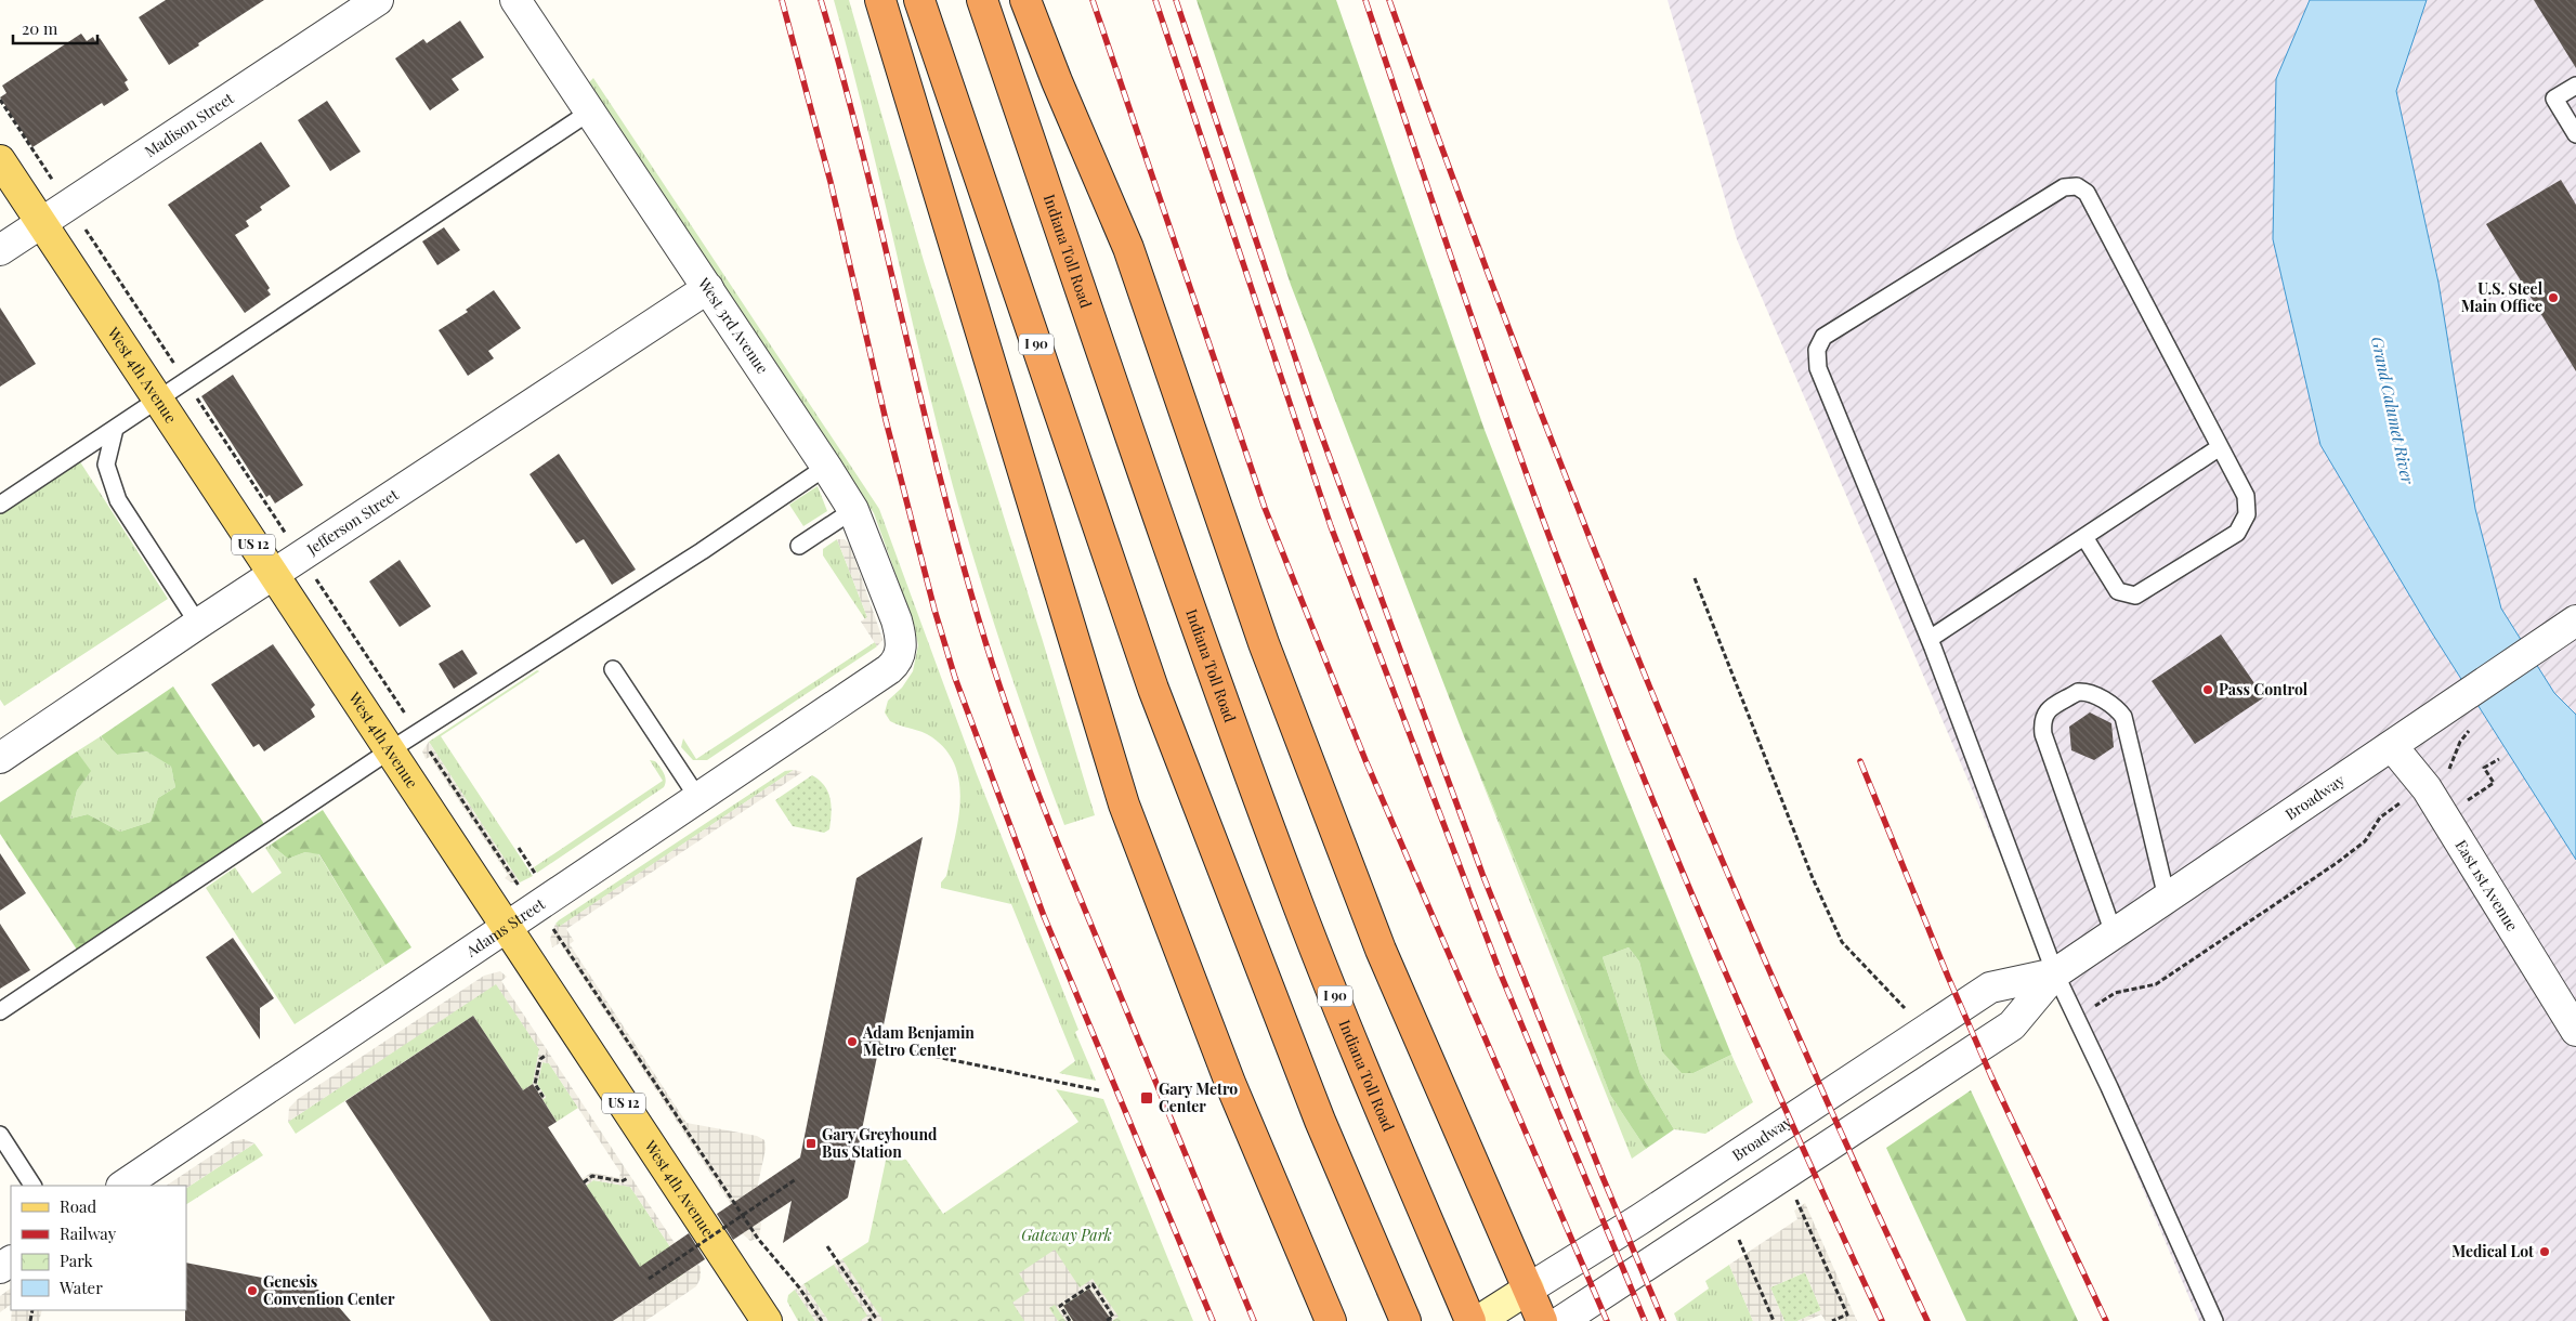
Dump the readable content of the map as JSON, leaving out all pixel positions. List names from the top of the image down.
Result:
{
  "streets": {
    "highway": ["Indiana Toll Road", "I 90"],
    "main road": ["West 4th Avenue", "US 12", "Broadway"],
    "street": [
      "Madison Street",
      "West 3rd Avenue",
      "Jefferson Street",
      "East 1st Avenue",
      "Adams Street"
    ]
  },
  "crossings": [
    ["Madison Street", "West 4th Avenue"],
    ["West 3rd Avenue", "Jefferson Street"],
    ["West 3rd Avenue", "Adams Street"],
    ["West 4th Avenue", "Jefferson Street"],
    ["West 4th Avenue", "Adams Street"],
    ["Broadway", "East 1st Avenue"]
  ],
  "water": ["Grand Calumet River"],
  "parks": ["Gateway Park"],
  "places": {
    "other": [
      "U.S. Steel Main Office",
      "Pass Control",
      "Adam Benjamin Metro Center",
      "Medical Lot",
      "Genesis Convention Center"
    ],
    "transit": ["Gary Metro Center", "Gary Greyhound Bus Station"]
  },
  "legend": [
    "Road",
    "Railway",
    "Park",
    "Water"
  ],
  "scale_bar": "20 m"
}
